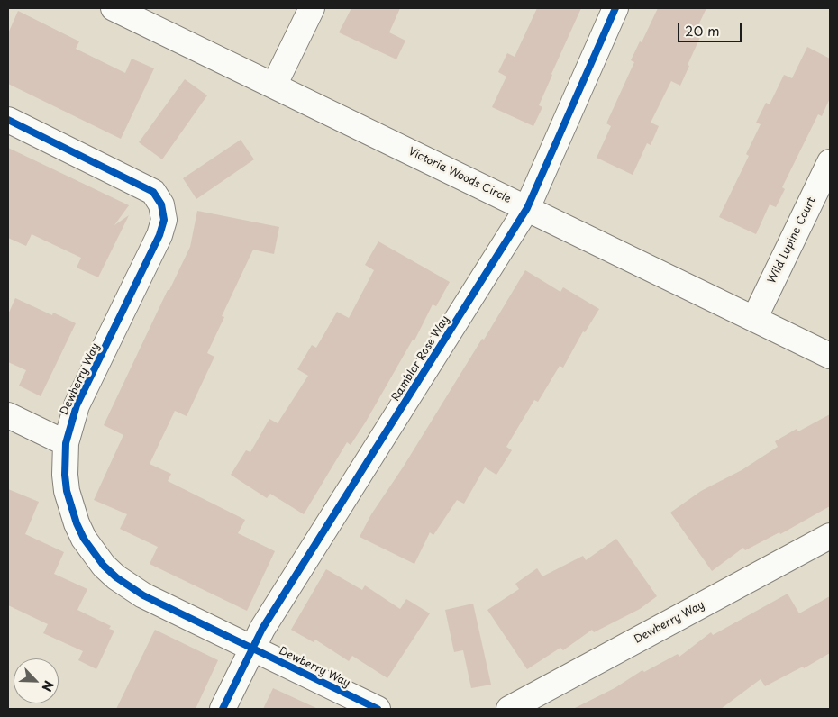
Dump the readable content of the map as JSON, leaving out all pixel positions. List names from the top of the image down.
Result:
{
  "streets": {
    "street": [
      "Victoria Woods Circle",
      "Wild Lupine Court",
      "Rambler Rose Way",
      "Dewberry Way"
    ]
  },
  "crossings": [
    ["Victoria Woods Circle", "Wild Lupine Court"],
    ["Victoria Woods Circle", "Rambler Rose Way"],
    ["Rambler Rose Way", "Dewberry Way"]
  ],
  "scale_bar": "20 m",
  "north": "bottom right"
}
